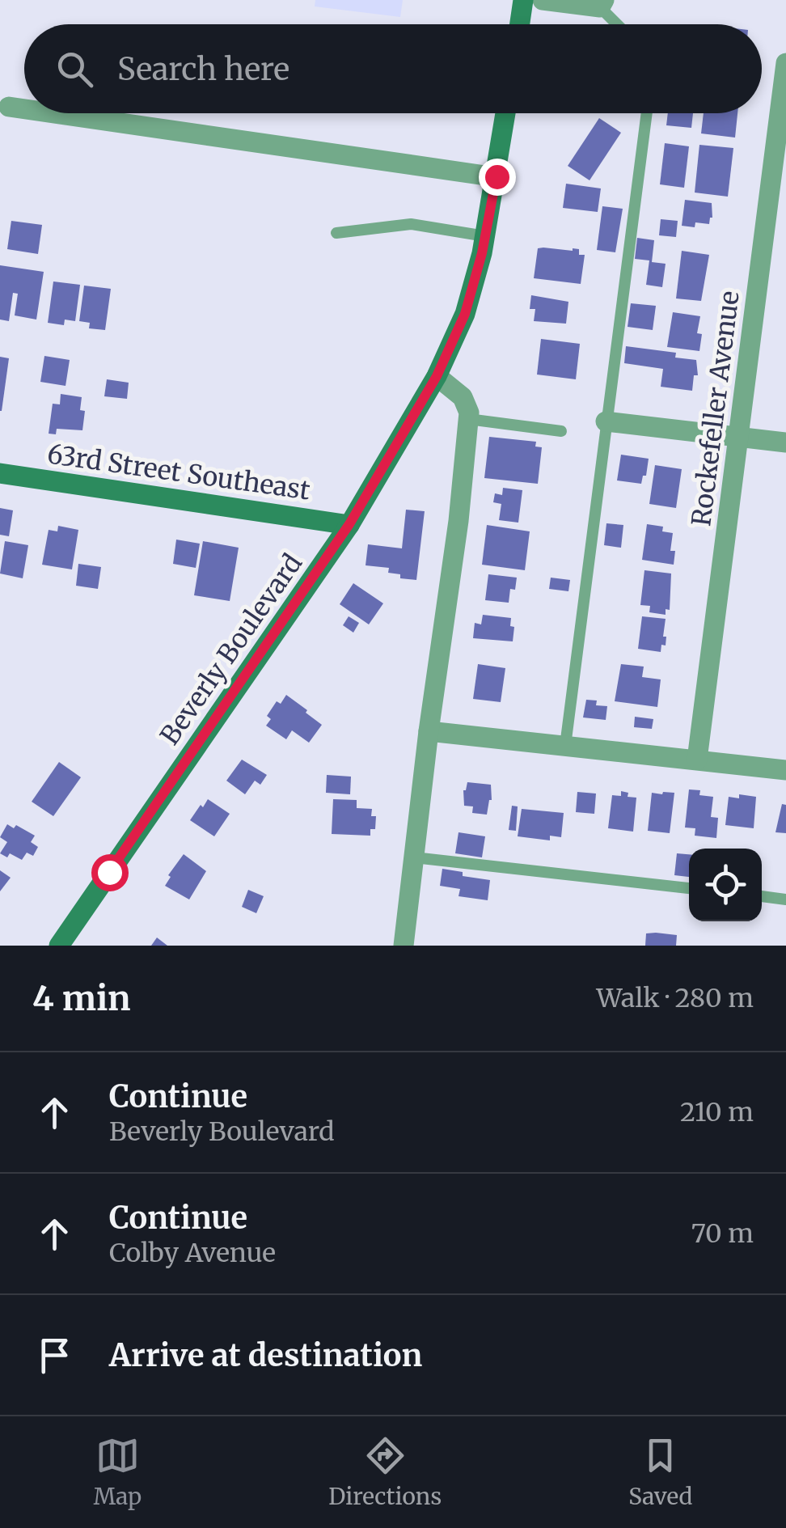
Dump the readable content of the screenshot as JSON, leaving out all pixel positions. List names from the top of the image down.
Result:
{
  "streets": {
    "main road": ["63rd Street Southeast", "Beverly Boulevard"],
    "street": ["Rockefeller Avenue"]
  },
  "crossings": [
    ["63rd Street Southeast", "Beverly Boulevard"]
  ],
  "page": {
    "search": "Search here",
    "heading": ["4 min", "Walk · 280 m"],
    "list": [
      ["Continue", "Beverly Boulevard", "210 m"],
      ["Continue", "Colby Avenue", "70 m"],
      "Arrive at destination"
    ],
    "nav": ["Map", "Directions", "Saved"]
  }
}
